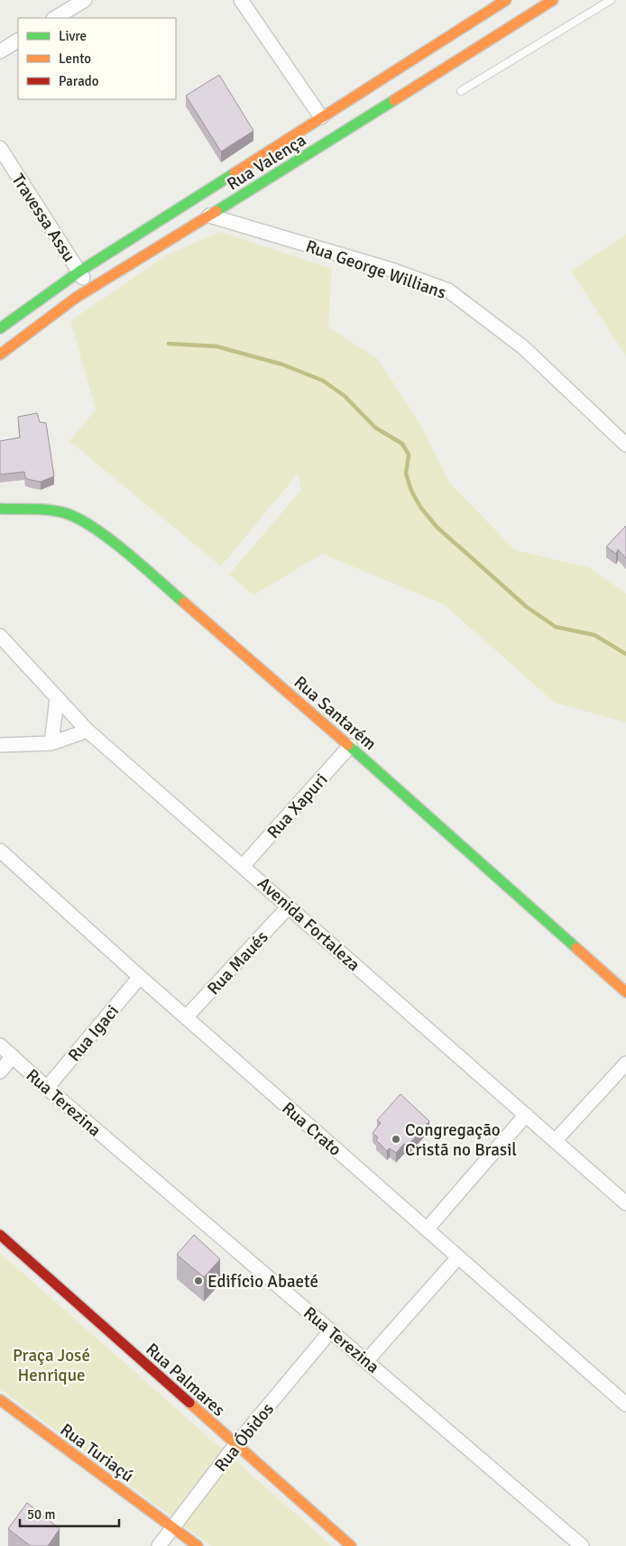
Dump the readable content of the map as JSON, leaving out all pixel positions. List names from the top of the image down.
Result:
{
  "streets": {
    "street": [
      "Rua Valença",
      "Travessa Assu",
      "Rua George Willians",
      "Rua Santarém",
      "Rua Xapuri",
      "Avenida Fortaleza",
      "Rua Maués",
      "Rua Igaci",
      "Rua Terezina",
      "Rua Crato",
      "Rua Palmares",
      "Rua Óbidos",
      "Rua Turiaçú"
    ]
  },
  "crossings": [
    ["Rua Valença", "Travessa Assu"],
    ["Rua Valença", "Rua George Willians"],
    ["Rua Santarém", "Rua Xapuri"],
    ["Rua Xapuri", "Avenida Fortaleza"],
    ["Avenida Fortaleza", "Rua Maués"],
    ["Rua Maués", "Rua Crato"],
    ["Rua Igaci", "Rua Terezina"],
    ["Rua Igaci", "Rua Crato"],
    ["Rua Terezina", "Rua Óbidos"],
    ["Rua Palmares", "Rua Óbidos"],
    ["Rua Óbidos", "Rua Turiaçú"]
  ],
  "parks": ["Praça José Henrique"],
  "places": ["Congregação Cristã no Brasil", "Edifício Abaeté"],
  "legend": ["Livre", "Lento", "Parado"],
  "scale_bar": "50 m"
}
